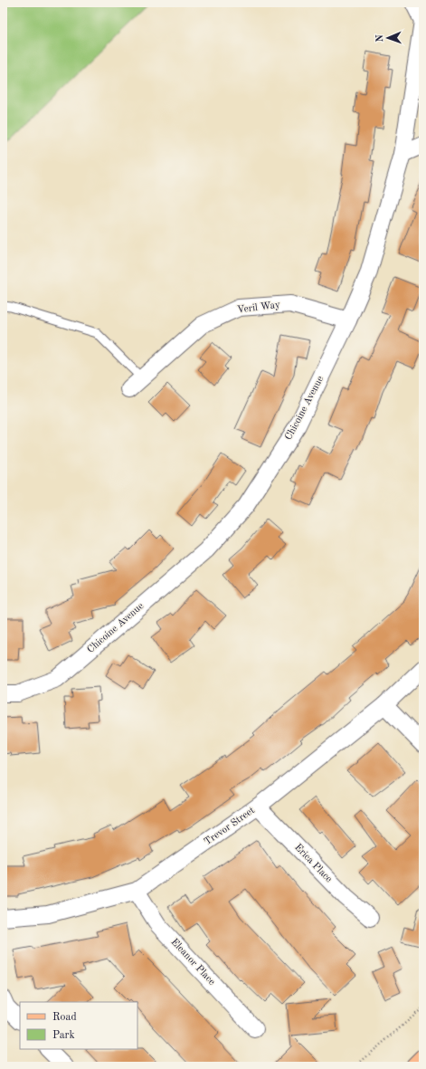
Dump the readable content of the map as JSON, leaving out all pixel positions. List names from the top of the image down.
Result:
{
  "streets": {
    "street": [
      "Veril Way",
      "Chicoine Avenue",
      "Trevor Street",
      "Erica Place",
      "Eleanor Place"
    ]
  },
  "crossings": [
    ["Veril Way", "Chicoine Avenue"],
    ["Trevor Street", "Erica Place"],
    ["Trevor Street", "Eleanor Place"]
  ],
  "legend": ["Road", "Park"],
  "north": "left"
}
